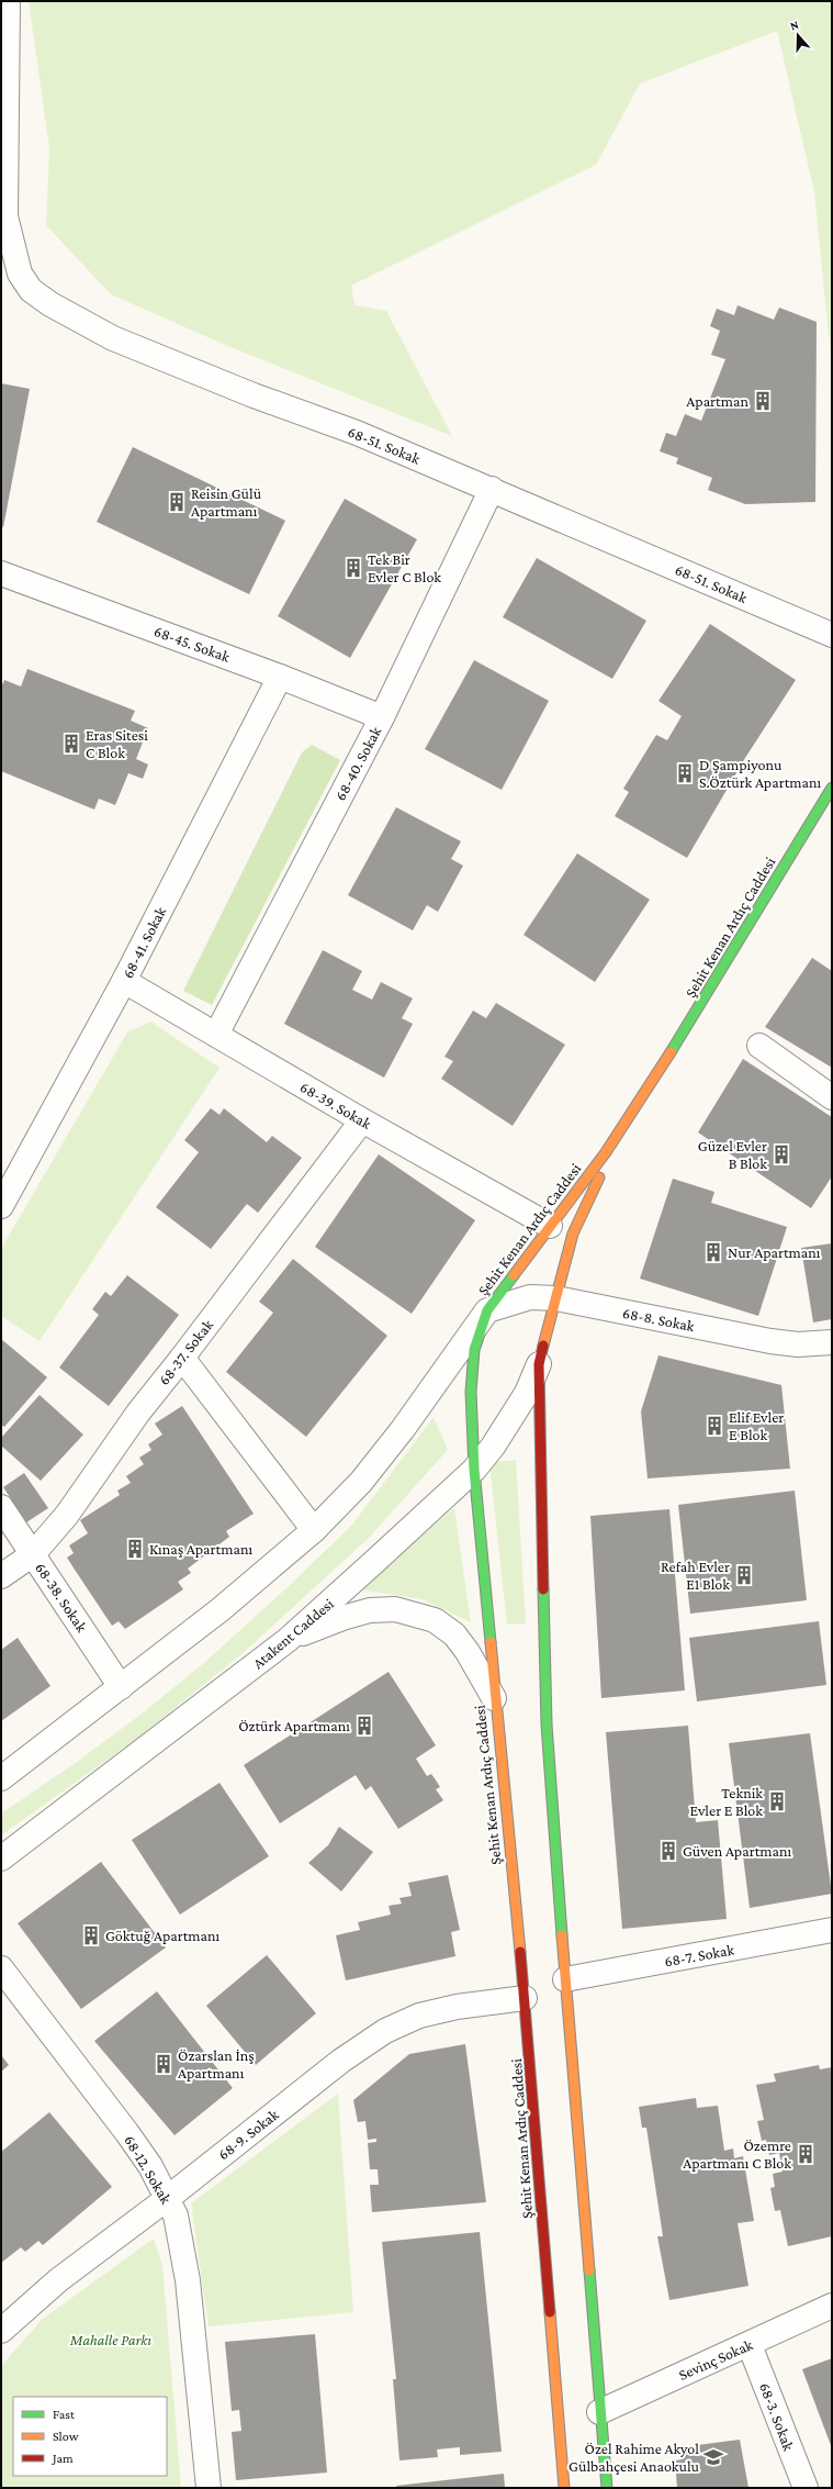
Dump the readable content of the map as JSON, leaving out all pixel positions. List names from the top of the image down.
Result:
{
  "streets": {
    "street": [
      "68-51. Sokak",
      "68-45. Sokak",
      "68-40. Sokak",
      "Şehit Kenan Ardıç Caddesi",
      "68-41. Sokak",
      "68-39. Sokak",
      "68-8. Sokak",
      "68-37. Sokak",
      "68-38. Sokak",
      "Atakent Caddesi",
      "68-7. Sokak",
      "68-9. Sokak",
      "68-12. Sokak",
      "Sevinç Sokak",
      "68-3. Sokak"
    ]
  },
  "crossings": [
    ["68-51. Sokak", "68-40. Sokak"],
    ["68-45. Sokak", "68-40. Sokak"],
    ["68-45. Sokak", "68-41. Sokak"],
    ["68-40. Sokak", "68-39. Sokak"],
    ["Şehit Kenan Ardıç Caddesi", "68-39. Sokak"],
    ["Şehit Kenan Ardıç Caddesi", "68-8. Sokak"],
    ["Şehit Kenan Ardıç Caddesi", "Atakent Caddesi"],
    ["Şehit Kenan Ardıç Caddesi", "68-7. Sokak"],
    ["Şehit Kenan Ardıç Caddesi", "68-9. Sokak"],
    ["Şehit Kenan Ardıç Caddesi", "Sevinç Sokak"],
    ["68-41. Sokak", "68-39. Sokak"],
    ["68-39. Sokak", "68-37. Sokak"],
    ["68-37. Sokak", "68-38. Sokak"],
    ["68-9. Sokak", "68-12. Sokak"],
    ["Sevinç Sokak", "68-3. Sokak"]
  ],
  "parks": ["Mahalle Parkı"],
  "places": {
    "building": [
      "Apartman",
      "Reisin Gülü Apartmanı",
      "Tek Bir Evler C Blok",
      "Eras Sitesi C Blok",
      "D Şampiyonu S.Öztürk Apartmanı",
      "Güzel Evler B Blok",
      "Nur Apartmanı",
      "Elif Evler E Blok",
      "Kınaş Apartmanı",
      "Refah Evler E1 Blok",
      "Öztürk Apartmanı",
      "Teknik Evler E Blok",
      "Güven Apartmanı",
      "Göktuğ Apartmanı",
      "Özarslan İnş Apartmanı",
      "Özemre Apartmanı C Blok"
    ],
    "school or university": ["Özel Rahime Akyol Gülbahçesi Anaokulu"]
  },
  "legend": ["Fast", "Slow", "Jam"],
  "north": "top"
}
